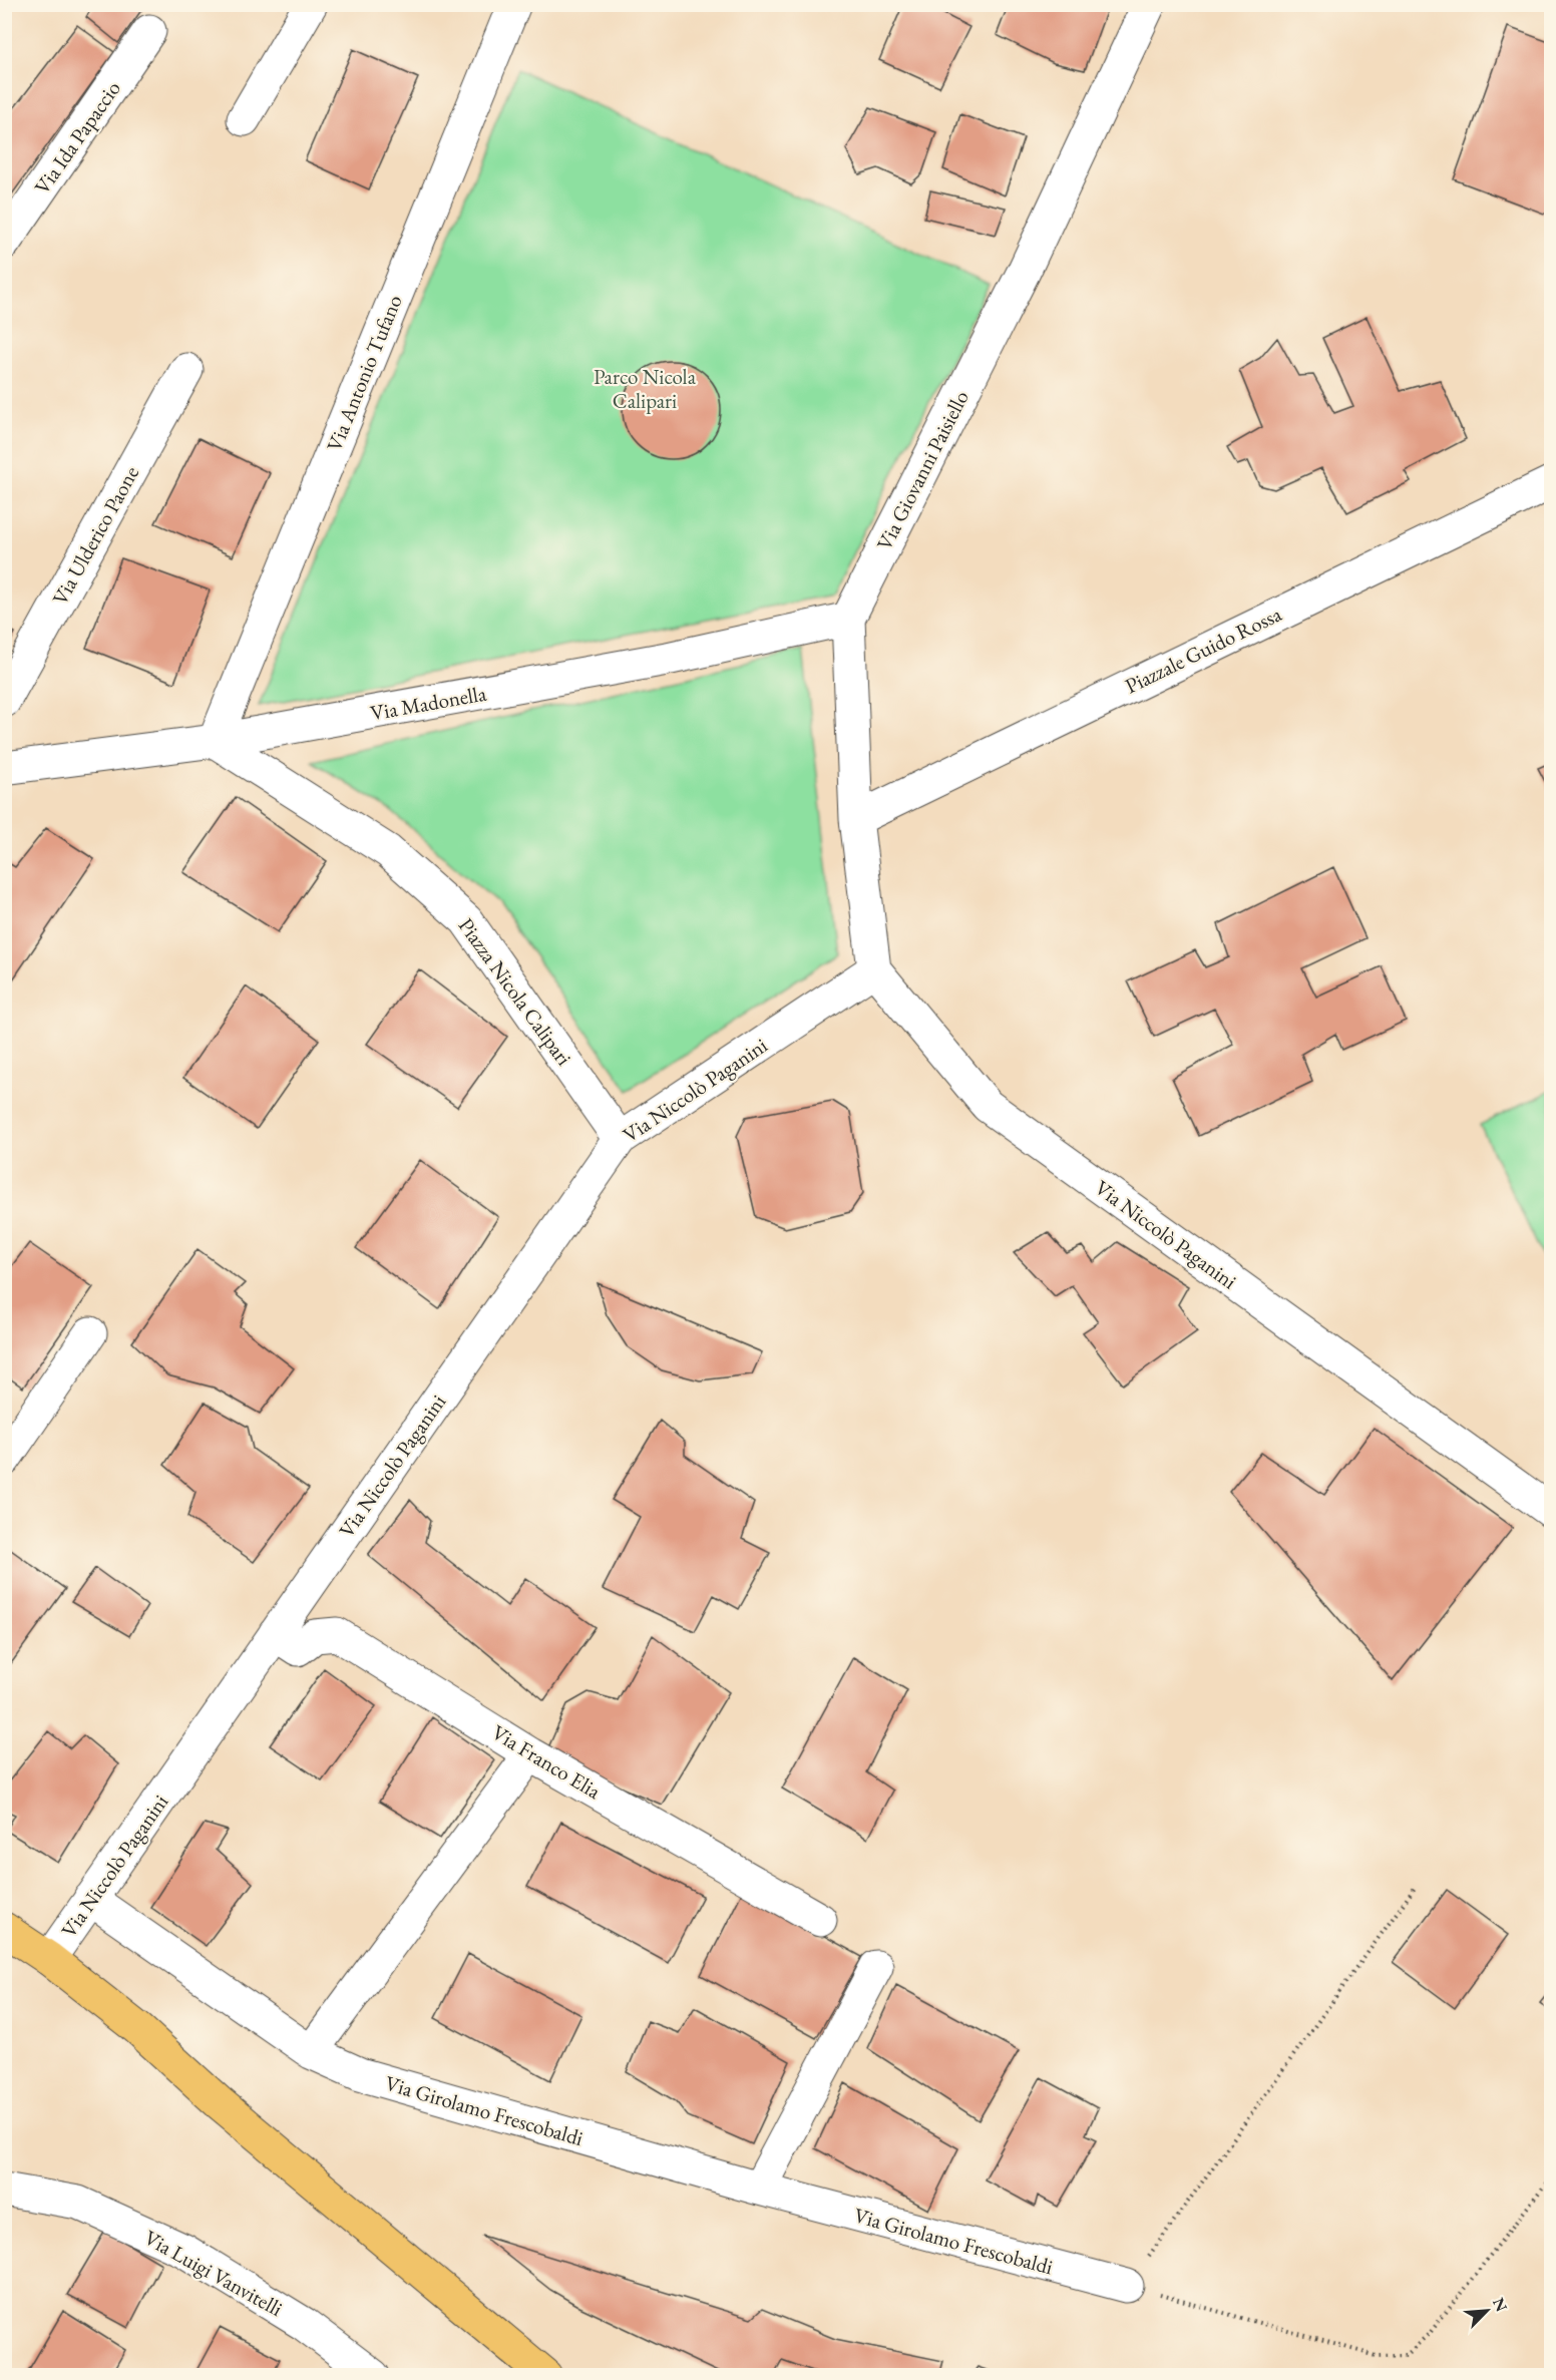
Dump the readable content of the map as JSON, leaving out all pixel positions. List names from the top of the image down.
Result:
{
  "streets": {
    "street": [
      "Via Ida Papaccio",
      "Via Antonio Tufano",
      "Via Giovanni Paisiello",
      "Via Ulderico Paone",
      "Piazzale Guido Rossa",
      "Via Madonella",
      "Piazza Nicola Calipari",
      "Via Niccolò Paganini",
      "Via Franco Elia",
      "Via Girolamo Frescobaldi",
      "Via Luigi Vanvitelli"
    ]
  },
  "crossings": [
    ["Via Antonio Tufano", "Via Madonella"],
    ["Via Antonio Tufano", "Piazza Nicola Calipari"],
    ["Via Giovanni Paisiello", "Piazzale Guido Rossa"],
    ["Via Giovanni Paisiello", "Via Madonella"],
    ["Via Giovanni Paisiello", "Via Niccolò Paganini"],
    ["Via Madonella", "Piazza Nicola Calipari"],
    ["Piazza Nicola Calipari", "Via Niccolò Paganini"],
    ["Via Niccolò Paganini", "Via Franco Elia"],
    ["Via Niccolò Paganini", "Via Girolamo Frescobaldi"]
  ],
  "parks": ["Parco Nicola Calipari"],
  "north": "top right"
}
